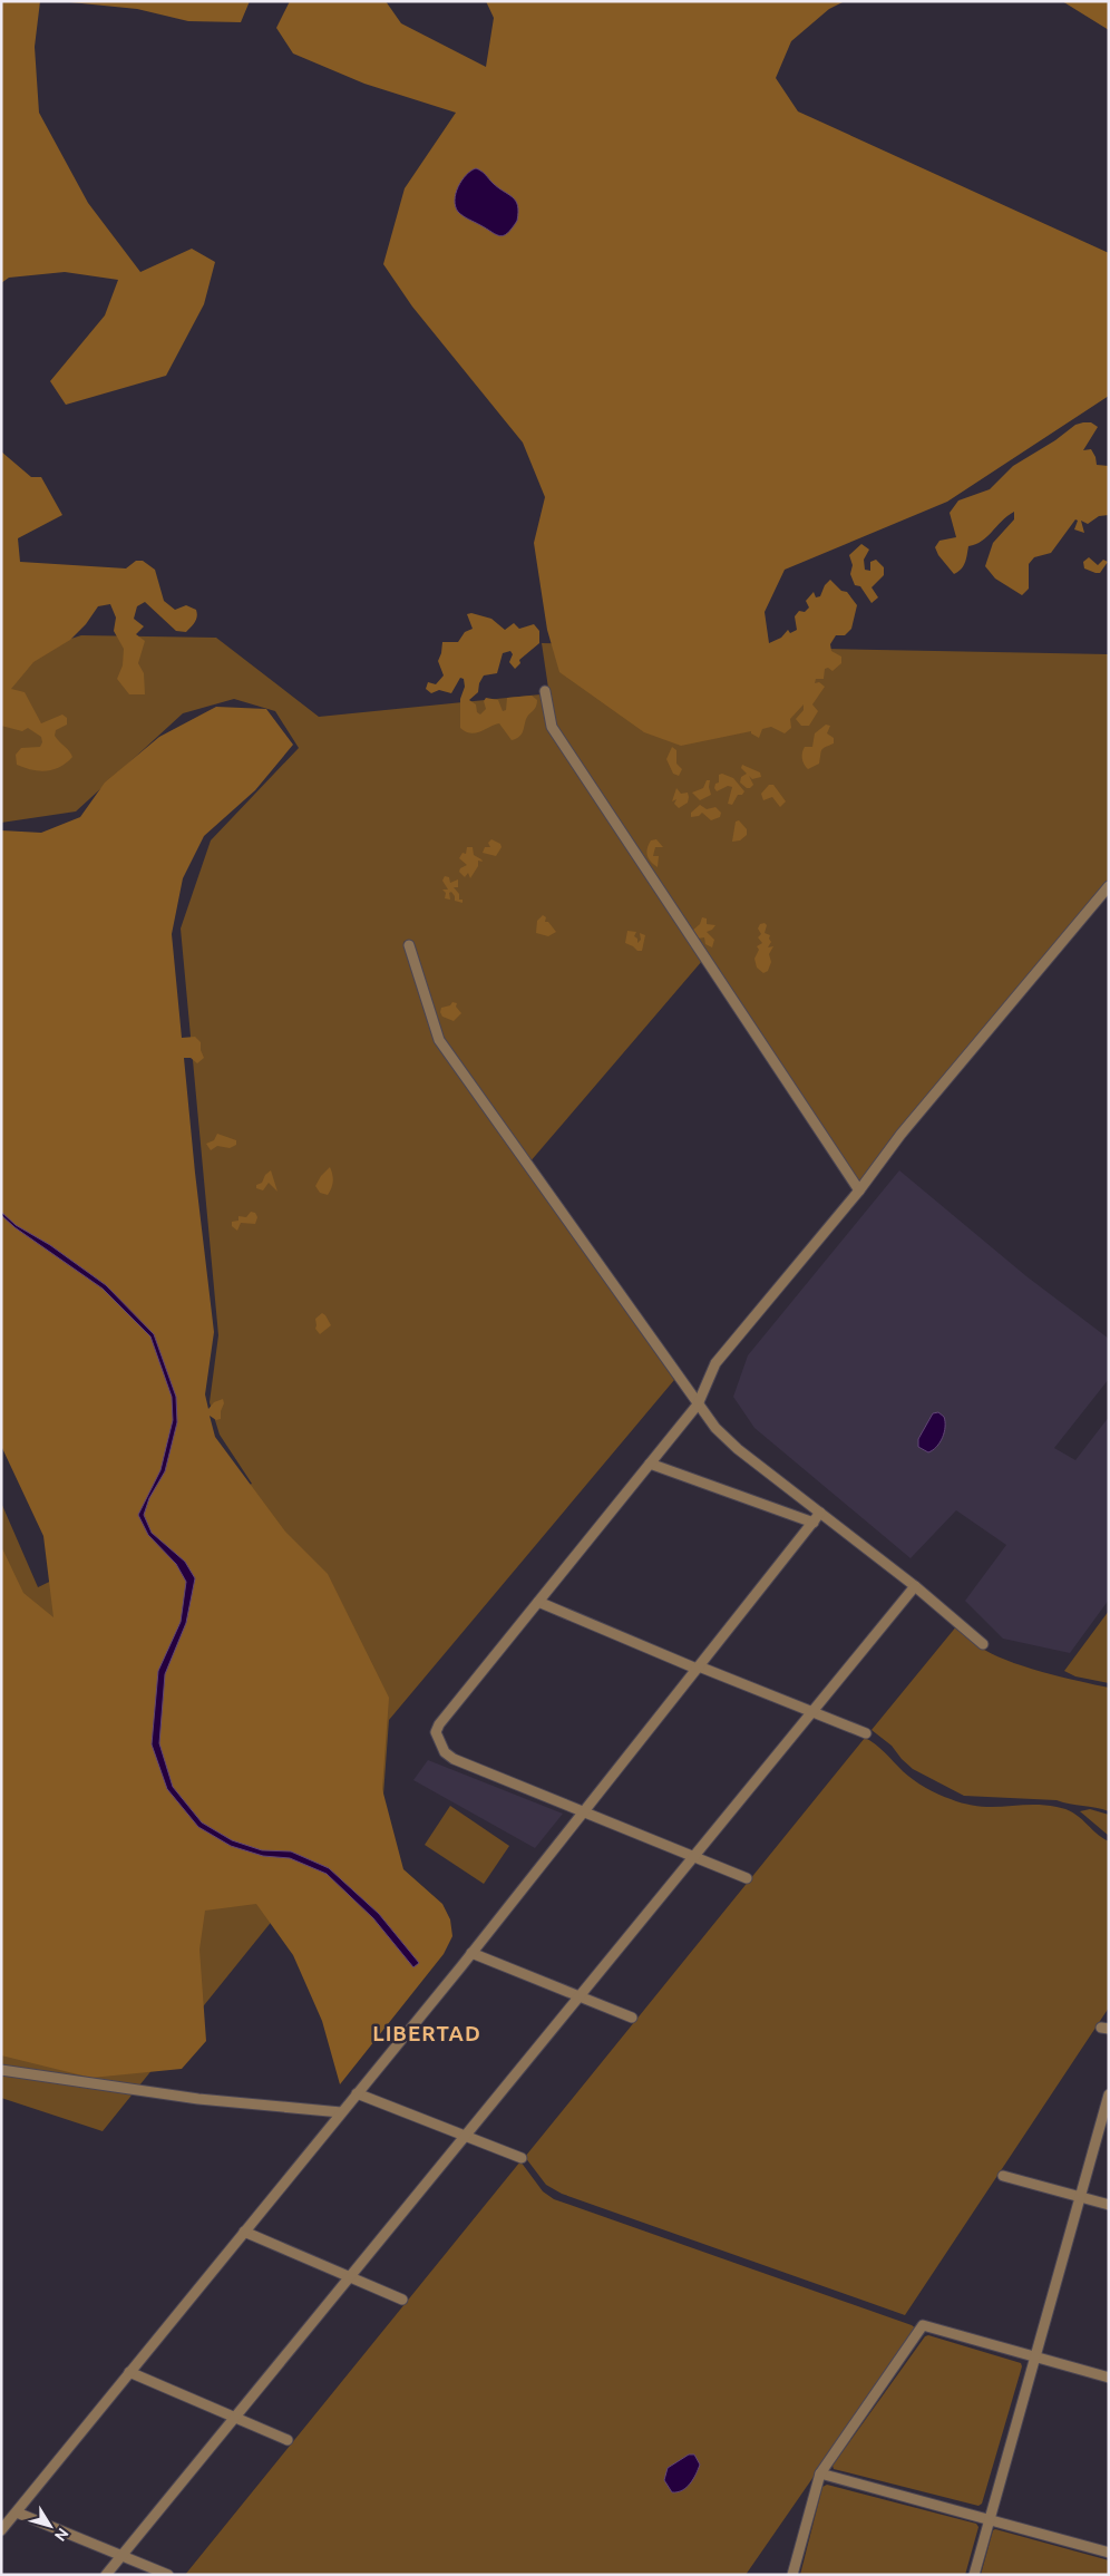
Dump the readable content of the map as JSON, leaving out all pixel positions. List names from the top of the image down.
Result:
{
  "districts": ["LIBERTAD"],
  "north": "bottom right"
}
